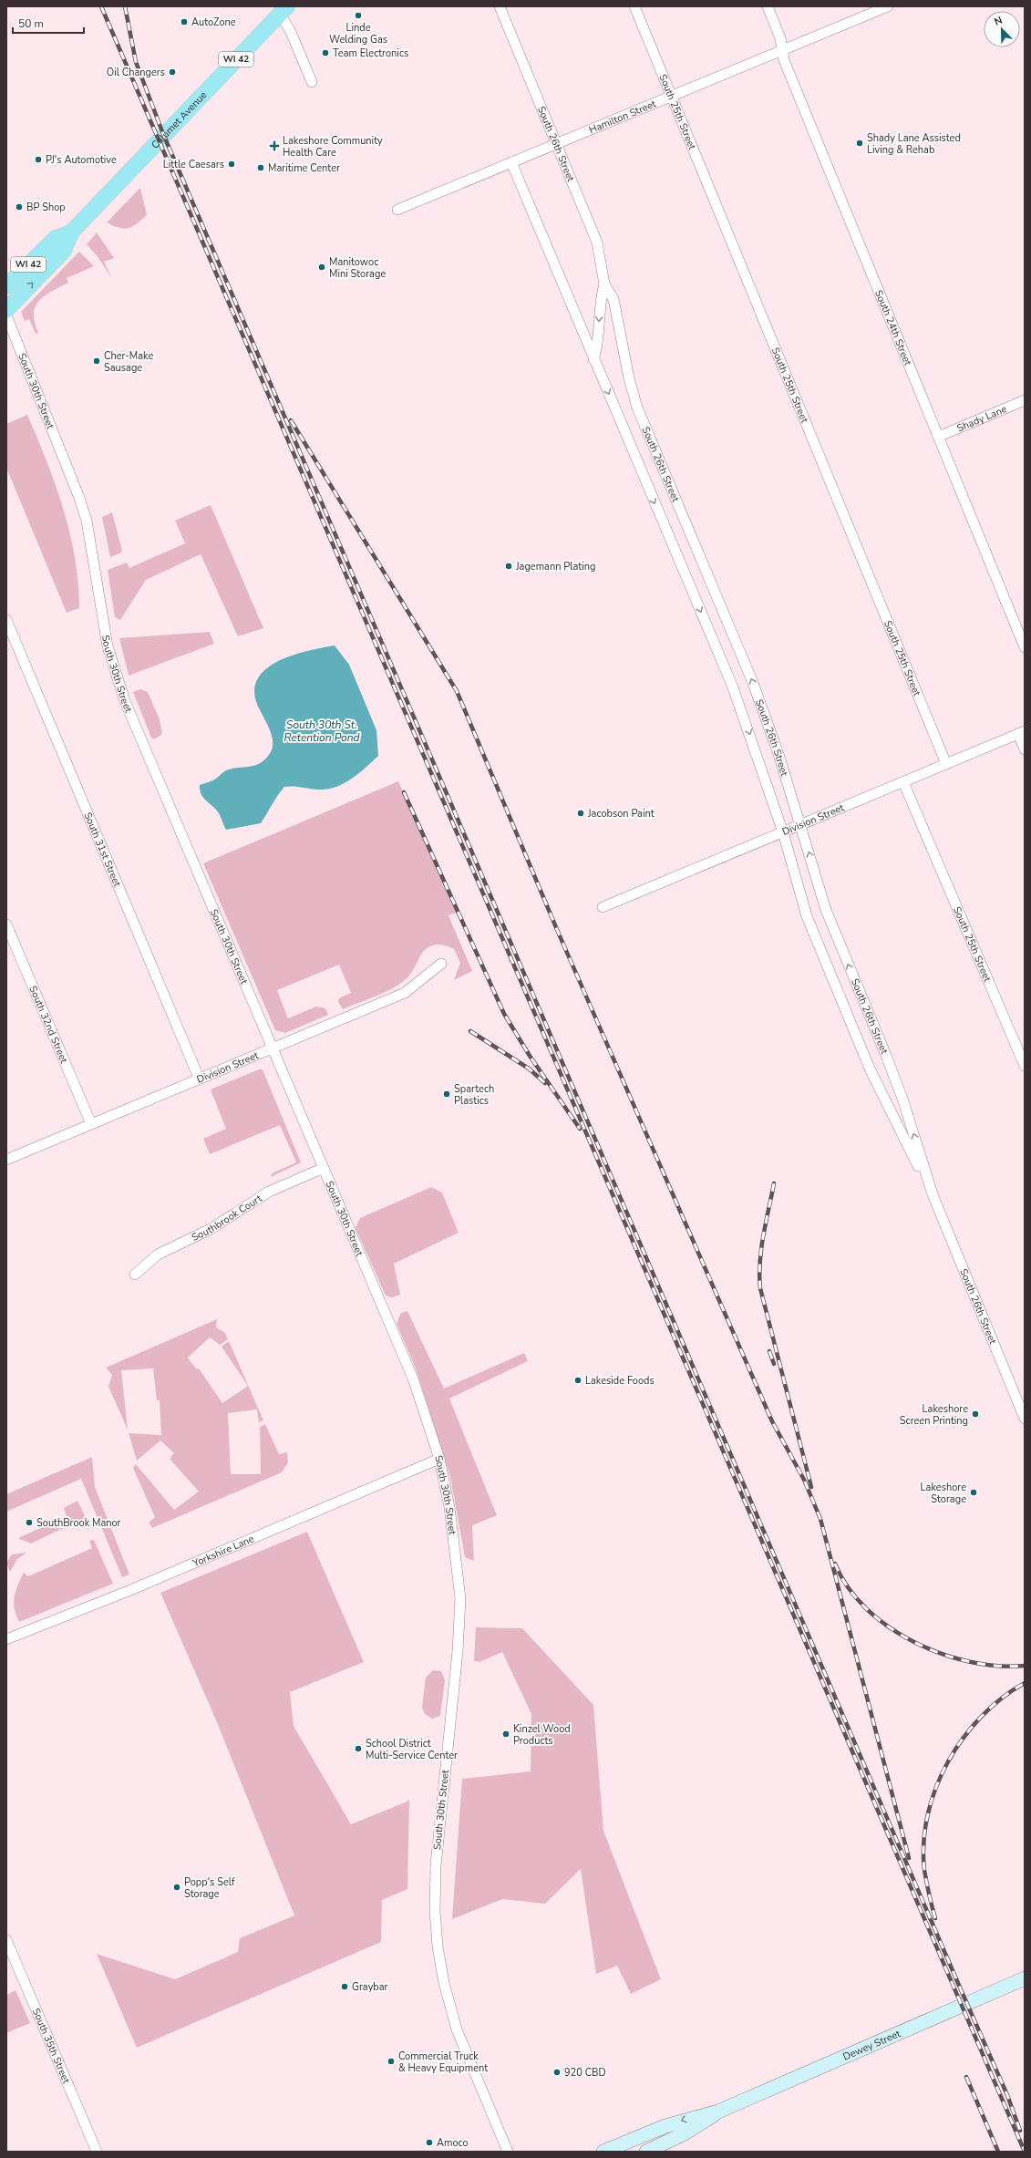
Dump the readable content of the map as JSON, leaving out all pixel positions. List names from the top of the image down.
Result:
{
  "streets": {
    "main road": ["WI 42", "Calumet Avenue"],
    "street": [
      "South 25th Street",
      "Hamilton Street",
      "South 26th Street",
      "South 24th Street",
      "South 30th Street",
      "Shady Lane",
      "Division Street",
      "South 31st Street",
      "South 32nd Street",
      "Southbrook Court",
      "Yorkshire Lane",
      "Dewey Street",
      "South 35th Street"
    ]
  },
  "crossings": [
    ["South 25th Street", "Hamilton Street"],
    ["South 25th Street", "Division Street"],
    ["Hamilton Street", "South 26th Street"],
    ["Hamilton Street", "South 24th Street"],
    ["South 26th Street", "Division Street"],
    ["South 24th Street", "Shady Lane"],
    ["South 30th Street", "Division Street"],
    ["South 30th Street", "Southbrook Court"],
    ["South 30th Street", "Yorkshire Lane"],
    ["Division Street", "South 31st Street"],
    ["Division Street", "South 32nd Street"]
  ],
  "water": ["South 30th St. Retention Pond"],
  "places": {
    "other": [
      "Linde Welding Gas",
      "AutoZone",
      "Team Electronics",
      "Oil Changers",
      "Shady Lane Assisted Living & Rehab",
      "PJ's Automotive",
      "Little Caesars",
      "Maritime Center",
      "BP Shop",
      "Manitowoc Mini Storage",
      "Cher-Make Sausage",
      "Jagemann Plating",
      "Jacobson Paint",
      "Spartech Plastics",
      "Lakeside Foods",
      "Lakeshore Screen Printing",
      "Lakeshore Storage",
      "SouthBrook Manor",
      "Kinzel Wood Products",
      "School District Multi-Service Center",
      "Popp's Self Storage",
      "Graybar",
      "Commercial Truck & Heavy Equipment",
      "920 CBD",
      "Amoco"
    ],
    "health": ["Lakeshore Community Health Care"]
  },
  "scale_bar": "50 m",
  "north": "top left"
}
